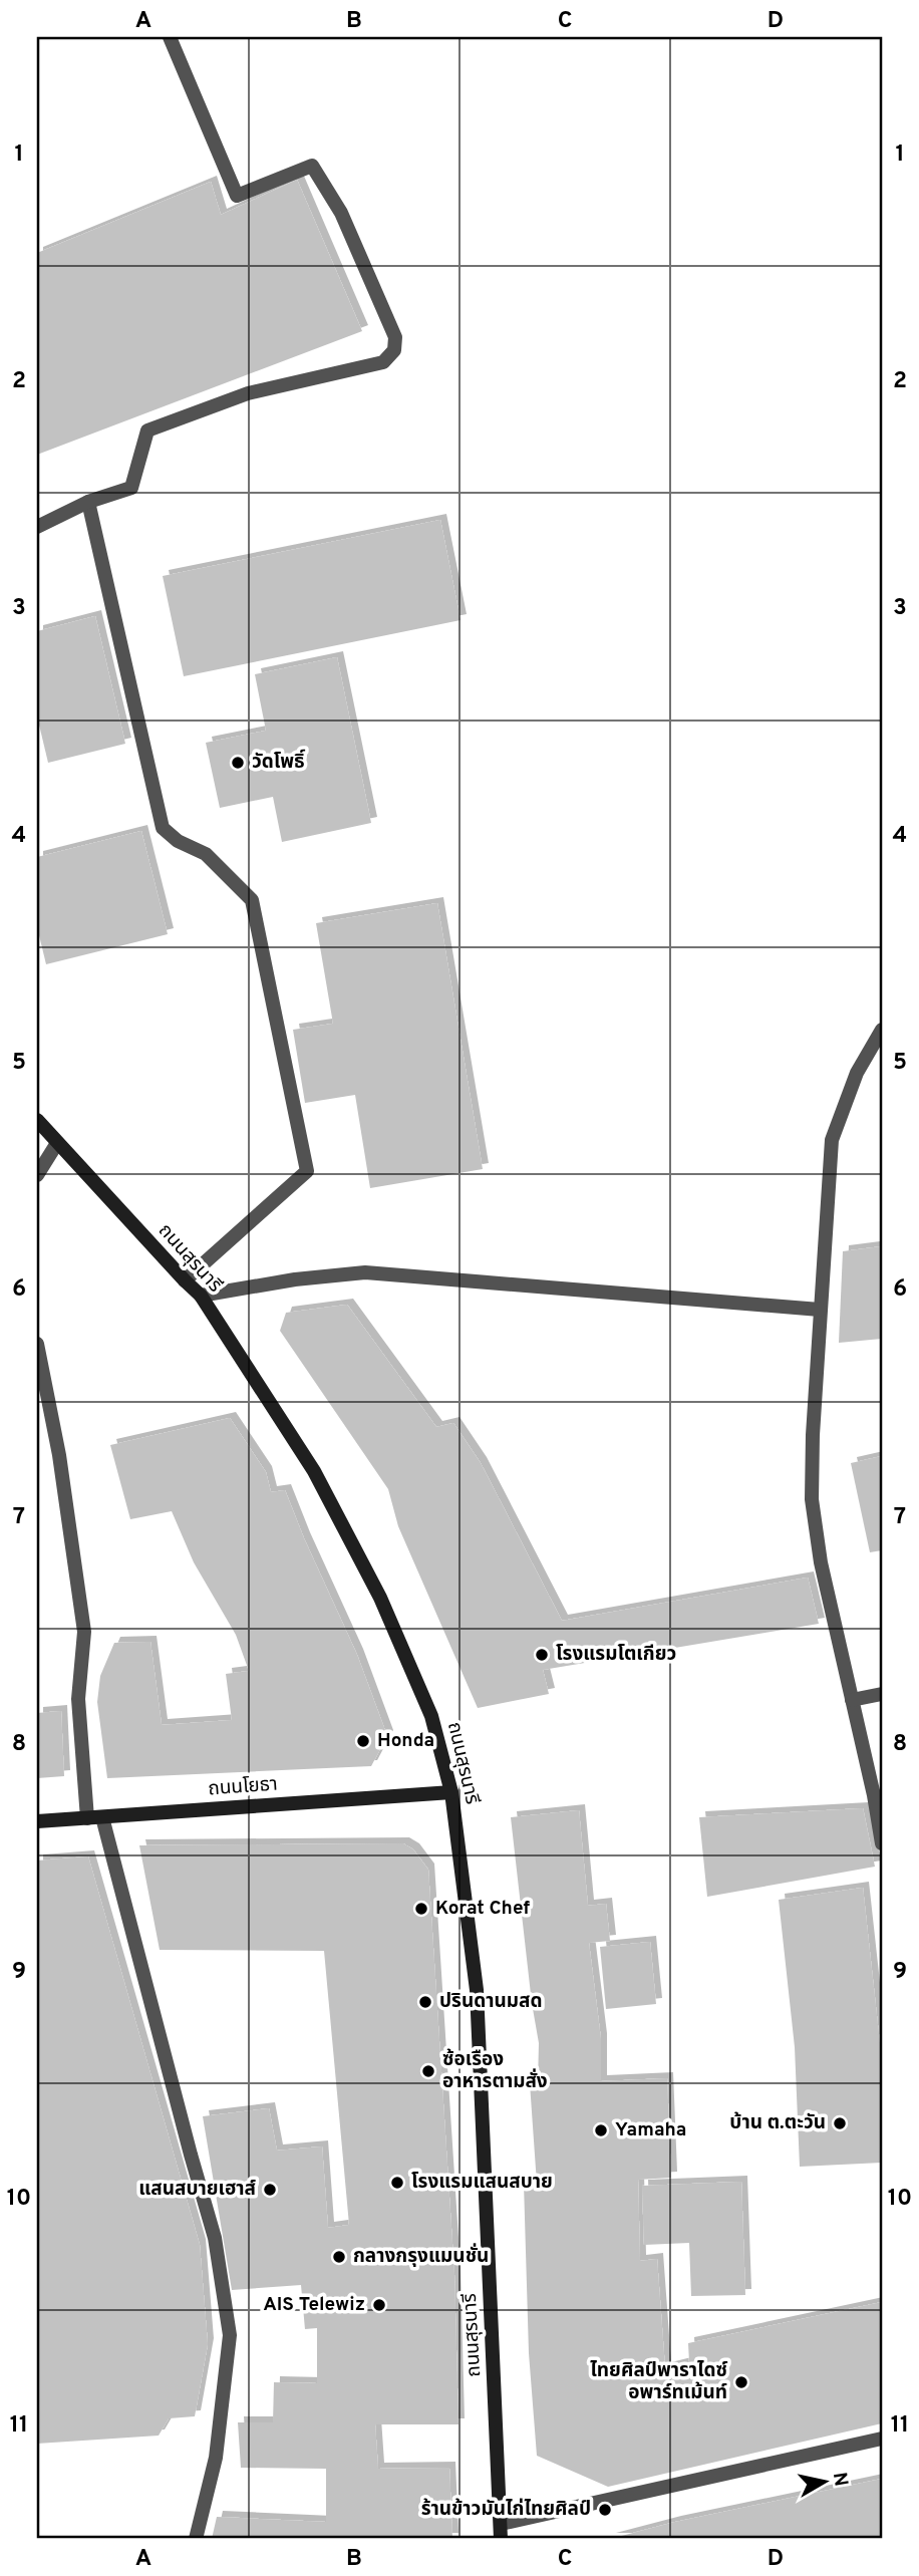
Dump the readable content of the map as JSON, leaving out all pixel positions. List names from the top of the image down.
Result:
{
  "streets": {
    "main road": ["ถนนสุรนารี", "ถนนโยธา"]
  },
  "crossings": [
    ["ถนนสุรนารี", "ถนนโยธา"]
  ],
  "places": [
    "วัดโพธิ์",
    "โรงแรมโตเกียว",
    "Honda",
    "Korat Chef",
    "ปรินดานมสด",
    "ซ้อเรือง อาหารตามสั่ง",
    "บ้าน ต.ตะวัน",
    "Yamaha",
    "โรงแรมแสนสบาย",
    "แสนสบายเฮาส์",
    "กลางกรุงแมนชั่น",
    "AIS Telewiz",
    "ไทยศิลป์พาราไดซ์ อพาร์ทเม้นท์",
    "ร้านข้าวมันไก่ไทยศิลป์"
  ],
  "north": "right",
  "grid": {
    "columns": [
      "A",
      "B",
      "C",
      "D"
    ],
    "rows": [
      "1",
      "2",
      "3",
      "4",
      "5",
      "6",
      "7",
      "8",
      "9",
      "10",
      "11"
    ]
  }
}
